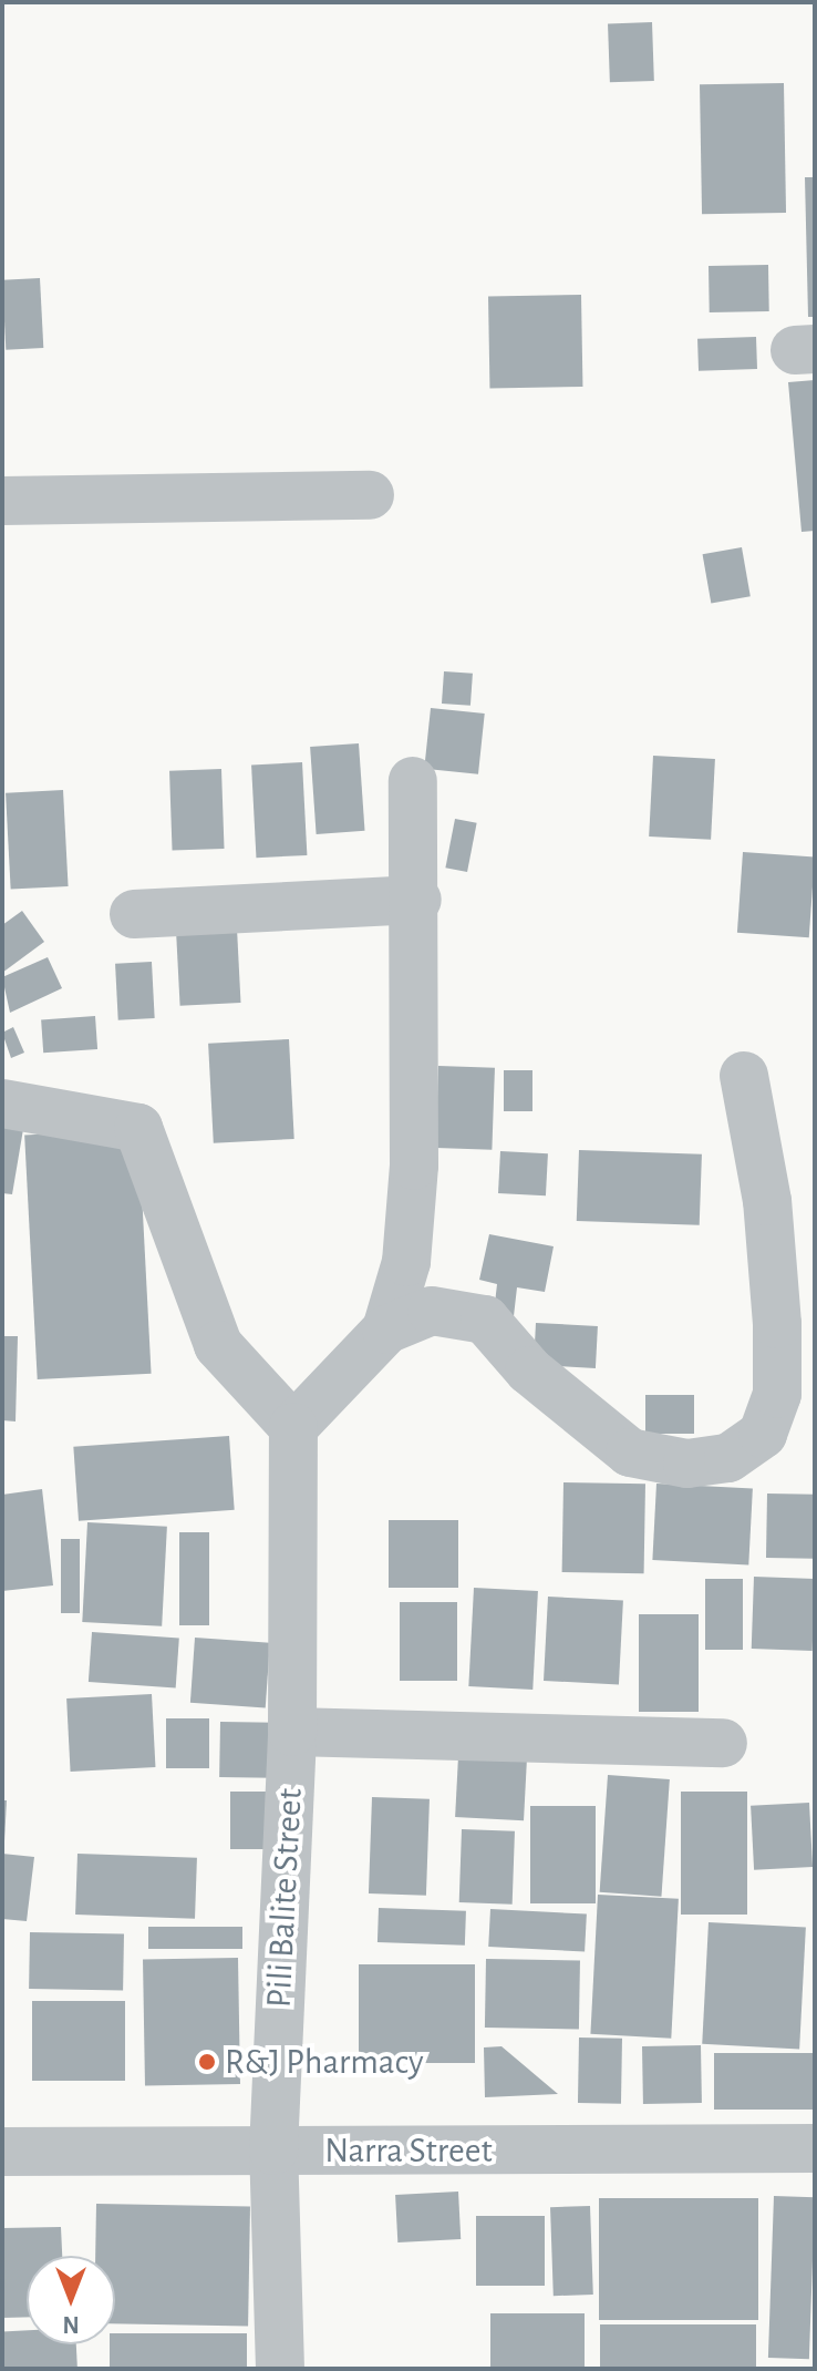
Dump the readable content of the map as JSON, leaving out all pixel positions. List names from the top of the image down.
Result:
{
  "streets": {
    "street": ["Pili Balite Street", "Narra Street"]
  },
  "crossings": [
    ["Pili Balite Street", "Narra Street"]
  ],
  "places": ["R&J Pharmacy"],
  "north": "bottom"
}
